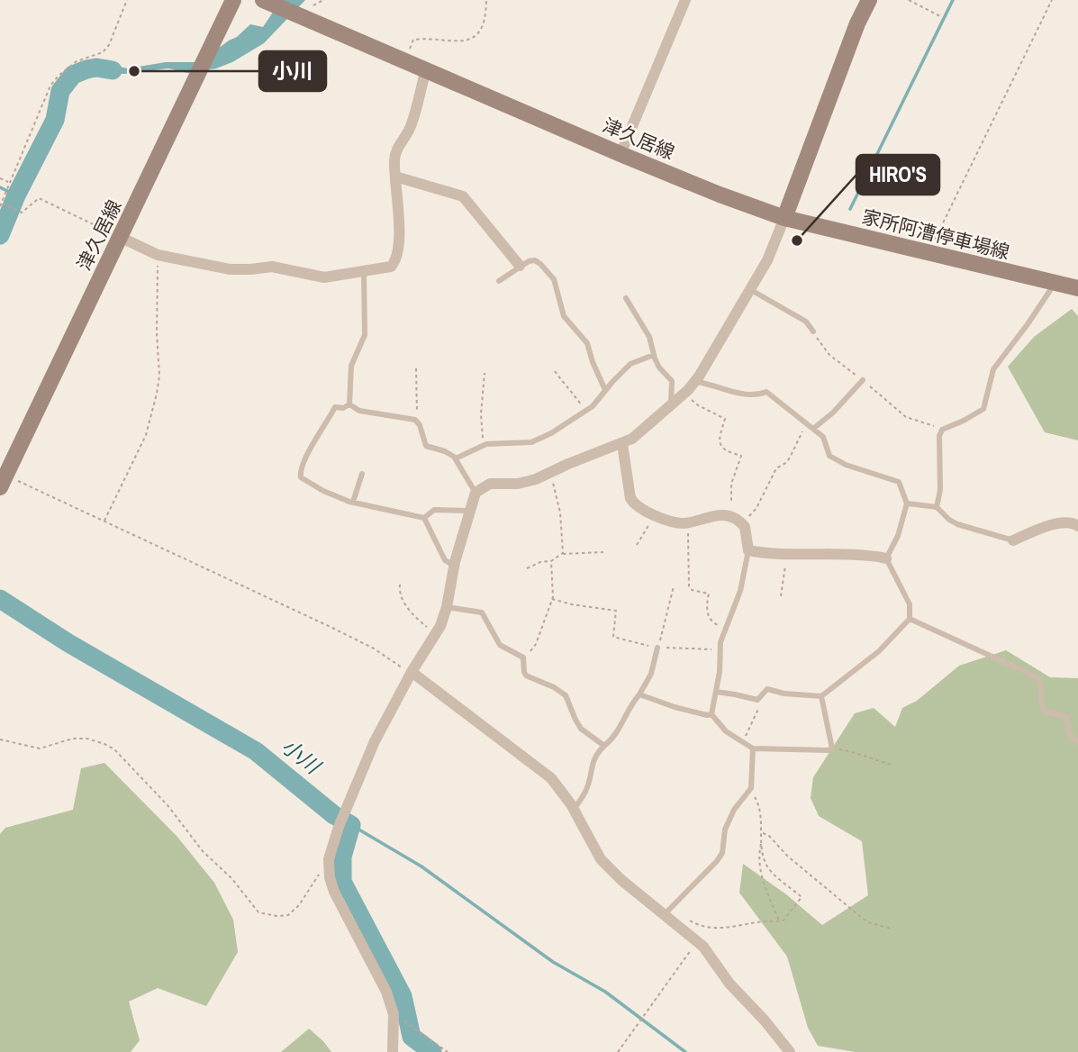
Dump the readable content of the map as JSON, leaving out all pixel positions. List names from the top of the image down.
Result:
{
  "streets": {
    "main road": ["津久居線", "家所阿漕停車場線"]
  },
  "crossings": [
    ["津久居線", "家所阿漕停車場線"]
  ],
  "water": ["小川"],
  "places": ["小川", "HIRO'S"]
}
